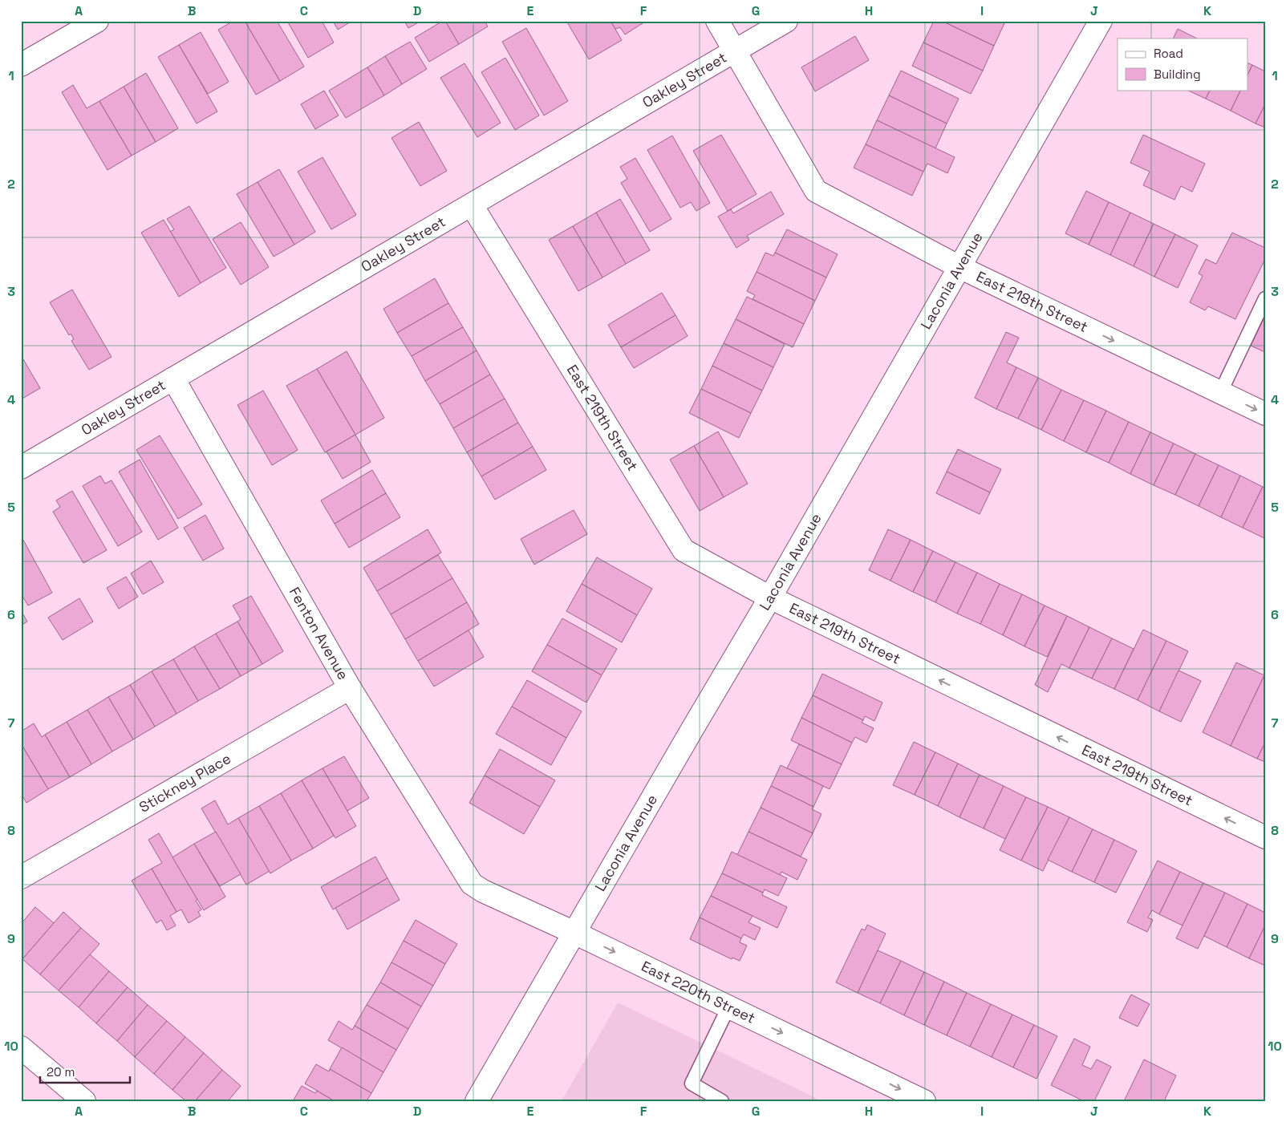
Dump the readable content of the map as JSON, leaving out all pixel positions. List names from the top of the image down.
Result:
{
  "streets": {
    "street": [
      "Oakley Street",
      "Laconia Avenue",
      "East 218th Street",
      "East 219th Street",
      "Fenton Avenue",
      "Stickney Place",
      "East 220th Street"
    ]
  },
  "crossings": [
    ["Oakley Street", "East 218th Street"],
    ["Oakley Street", "East 219th Street"],
    ["Oakley Street", "Fenton Avenue"],
    ["Laconia Avenue", "East 218th Street"],
    ["Laconia Avenue", "East 219th Street"],
    ["Laconia Avenue", "East 220th Street"],
    ["Fenton Avenue", "Stickney Place"],
    ["Fenton Avenue", "East 220th Street"]
  ],
  "one_way": ["East 218th Street", "East 219th Street", "East 220th Street"],
  "legend": ["Road", "Building"],
  "scale_bar": "20 m",
  "grid": {
    "columns": [
      "A",
      "B",
      "C",
      "D",
      "E",
      "F",
      "G",
      "H",
      "I",
      "J",
      "K"
    ],
    "rows": [
      "1",
      "2",
      "3",
      "4",
      "5",
      "6",
      "7",
      "8",
      "9",
      "10"
    ]
  }
}
